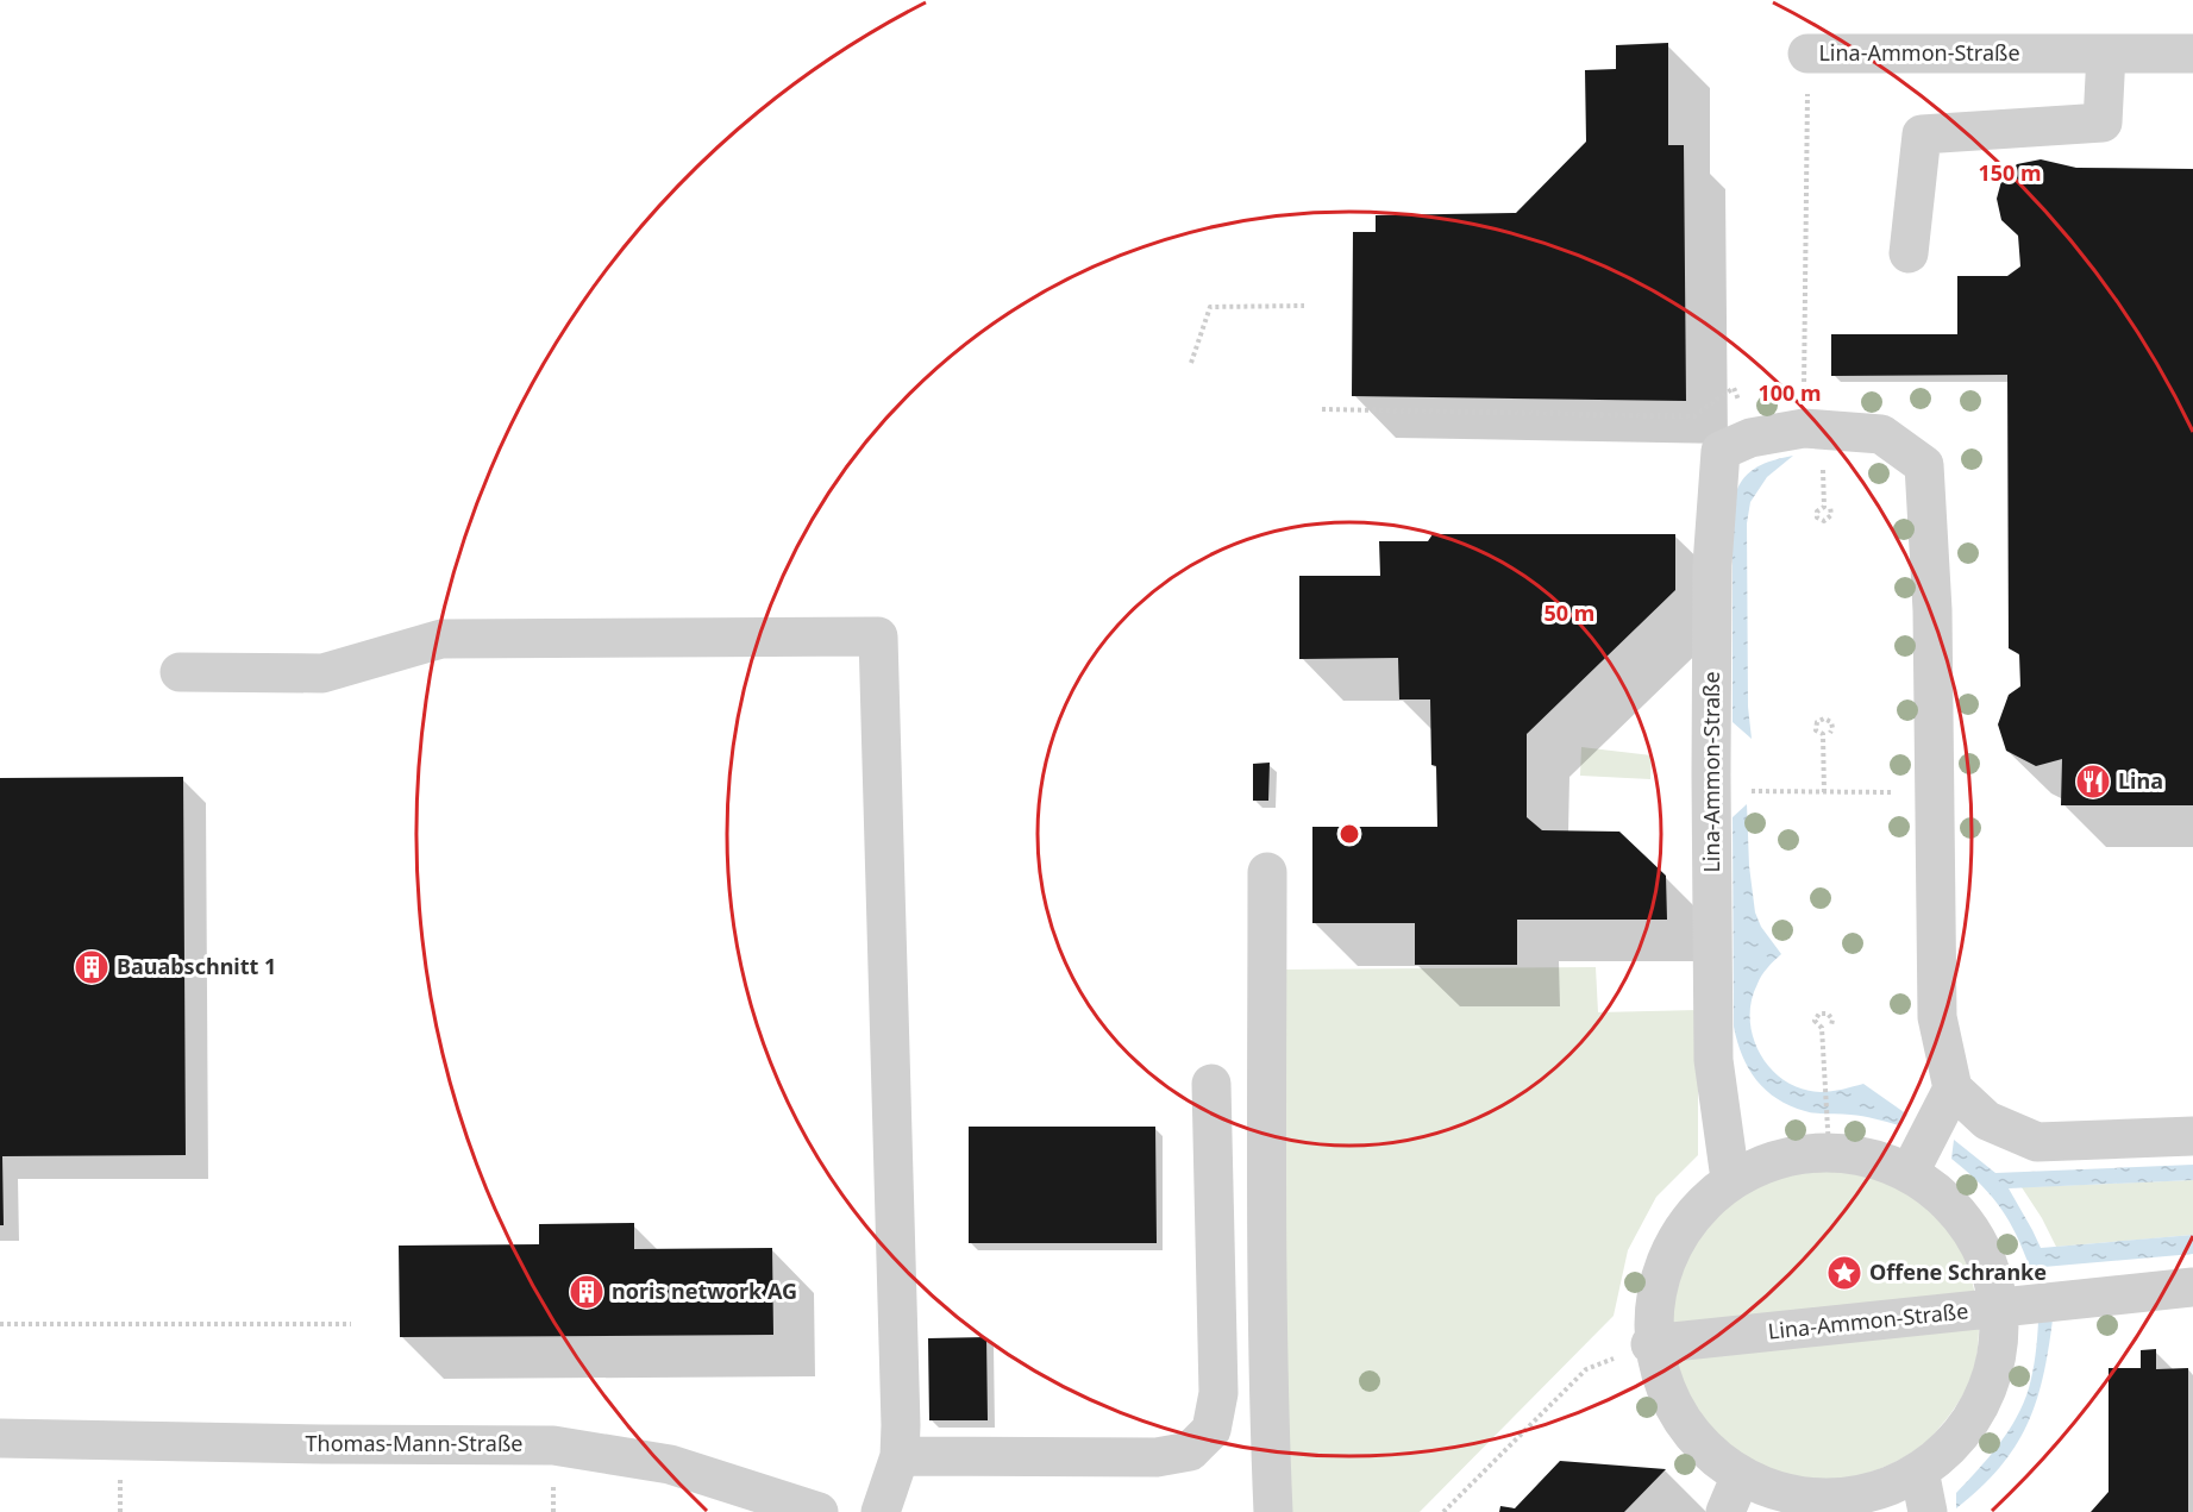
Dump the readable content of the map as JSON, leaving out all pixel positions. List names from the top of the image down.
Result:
{
  "streets": {
    "street": ["Lina-Ammon-Straße", "Thomas-Mann-Straße"]
  },
  "places": {
    "restaurant": ["Lina"],
    "building": ["Bauabschnitt 1", "noris network AG"],
    "place": ["Offene Schranke"]
  },
  "rings": ["150 m", "100 m", "50 m"]
}
